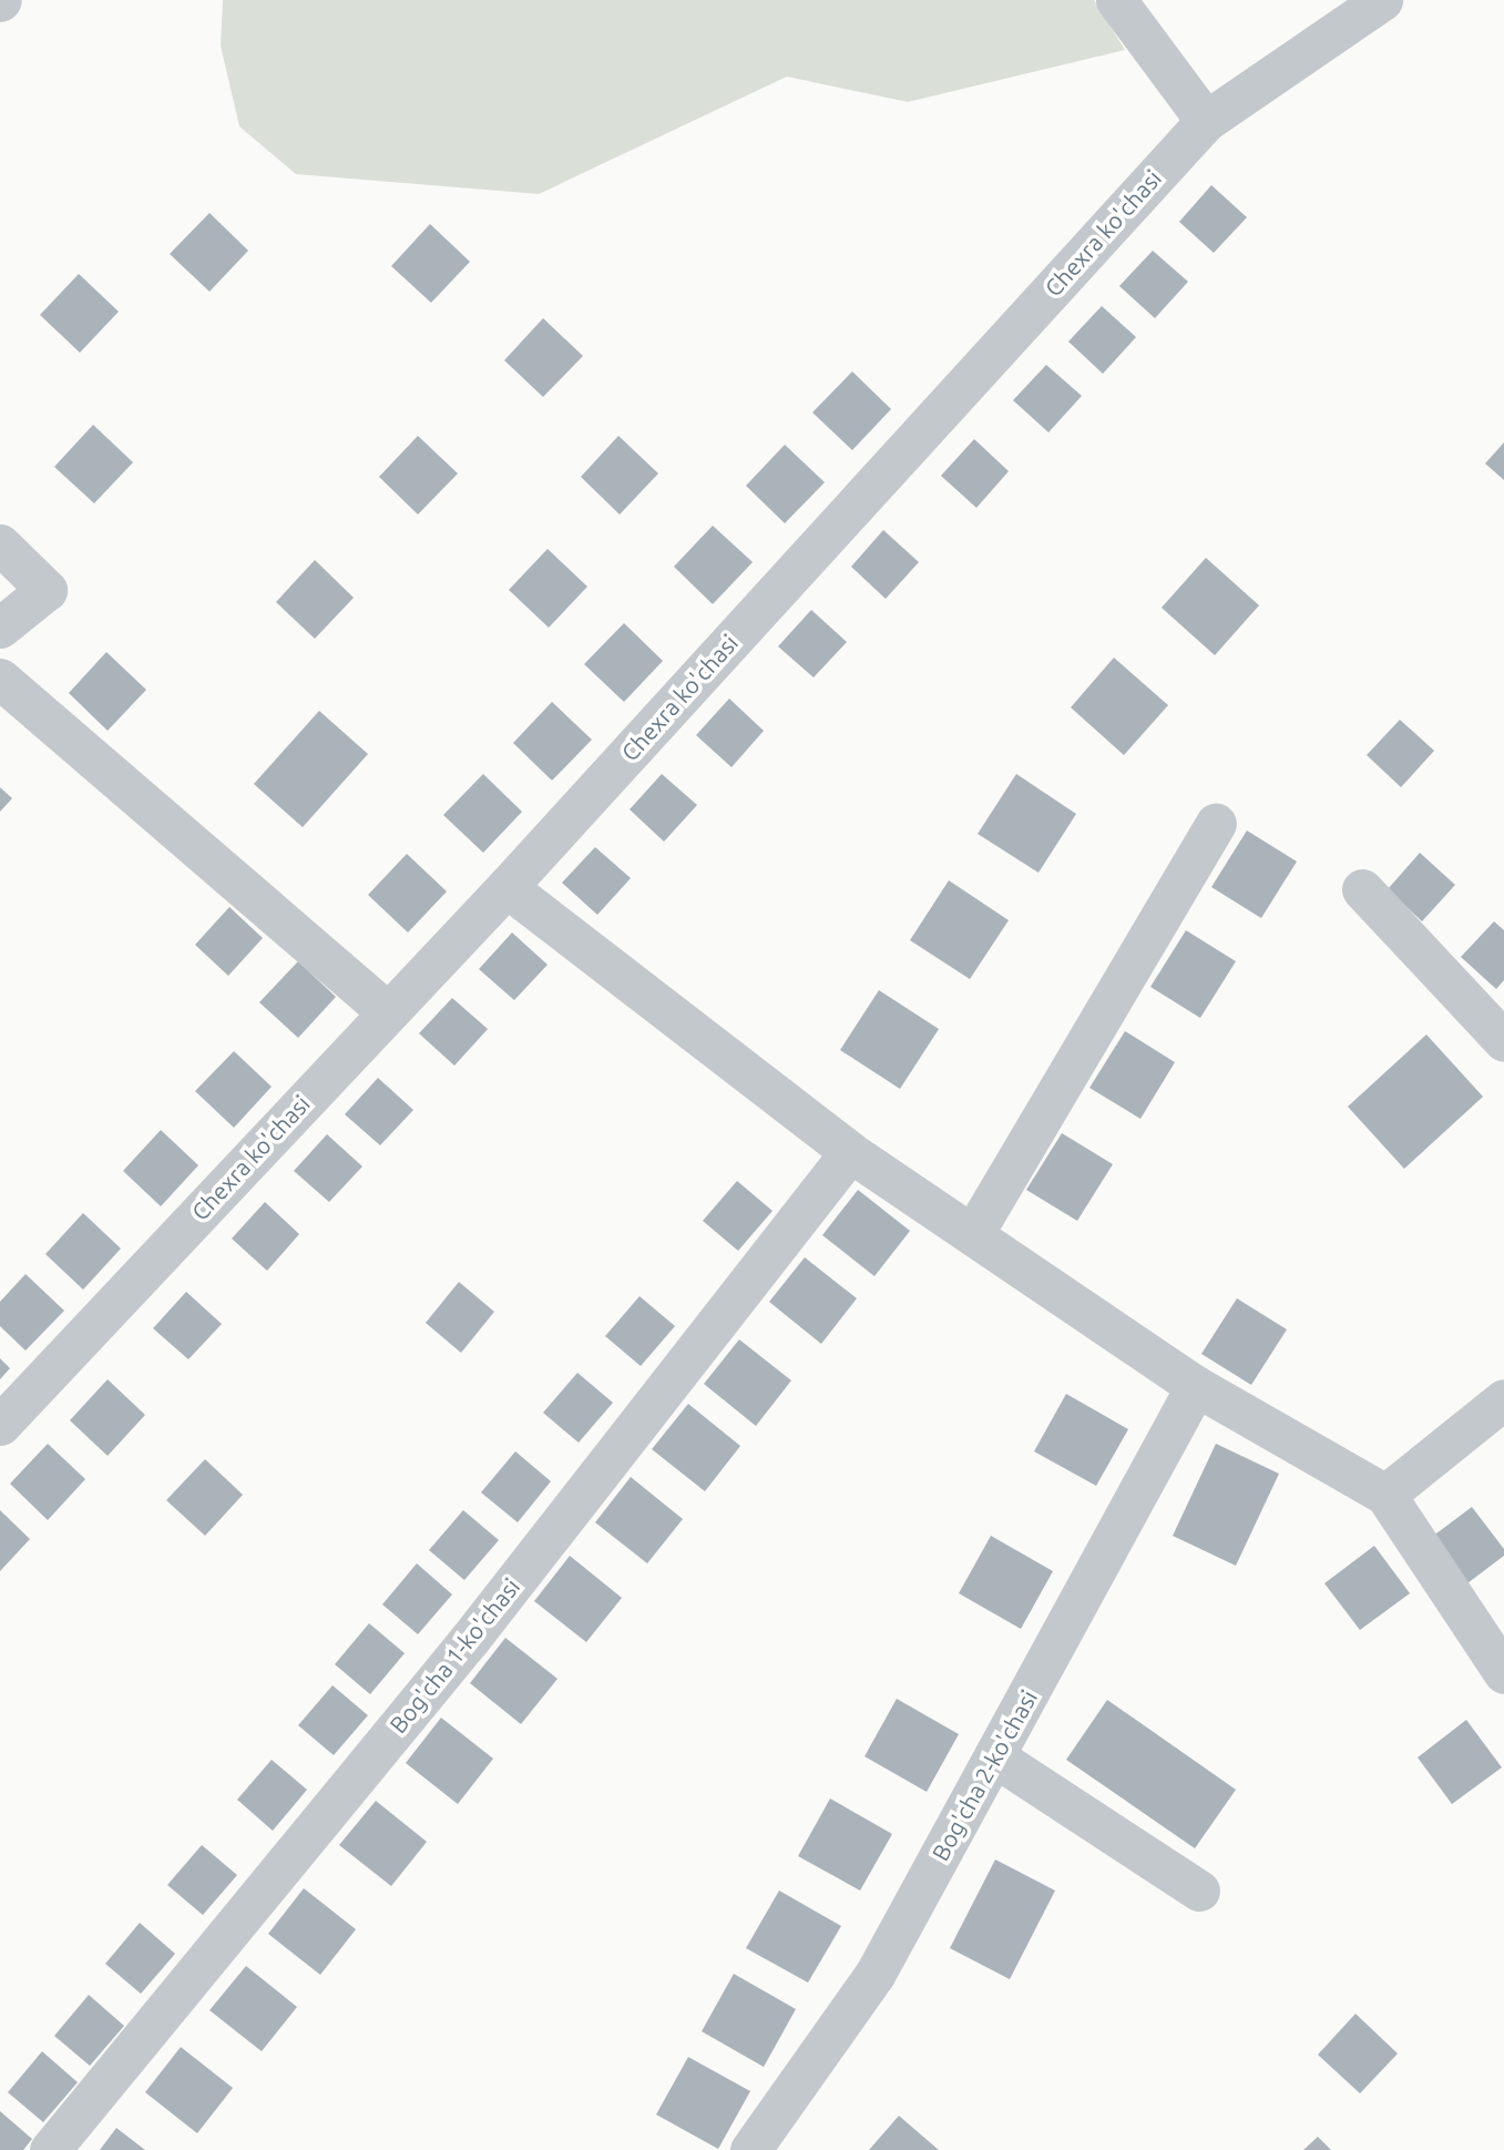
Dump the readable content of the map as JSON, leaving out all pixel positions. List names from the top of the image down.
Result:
{
  "streets": {
    "street": ["Chexra ko'chasi", "Bog'cha 1-ko'chasi", "Bog'cha 2-ko'chasi"]
  }
}
